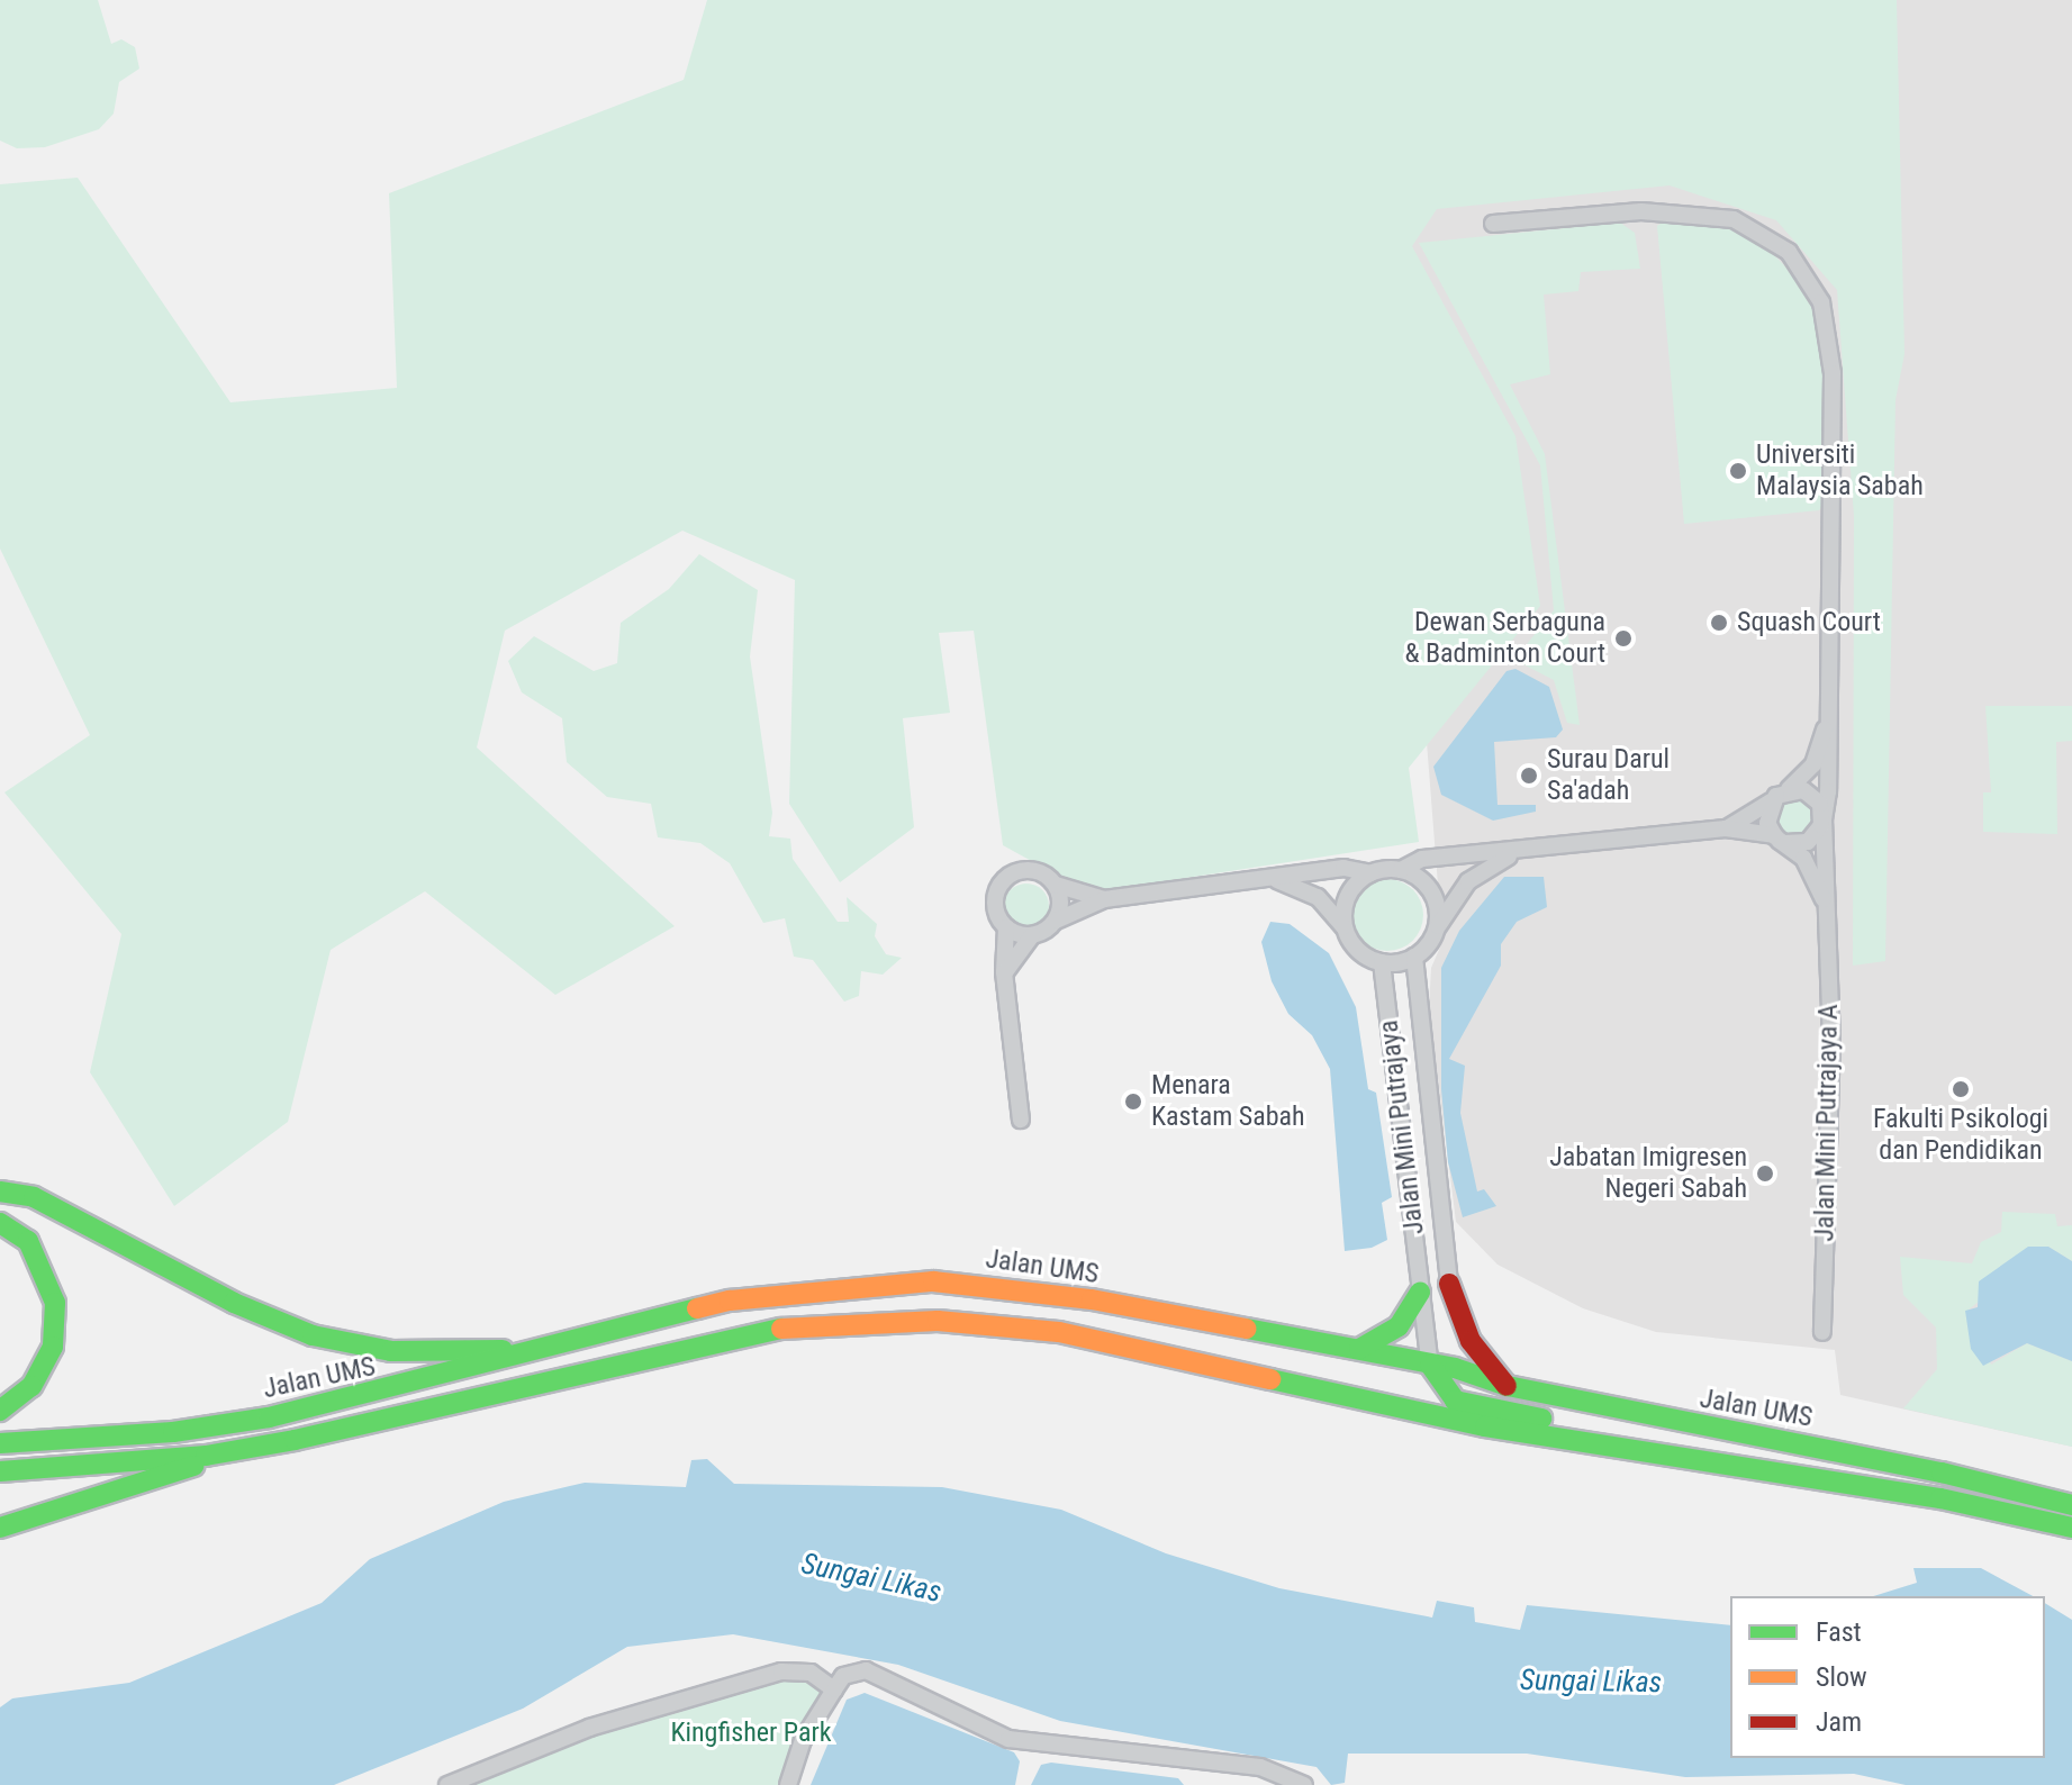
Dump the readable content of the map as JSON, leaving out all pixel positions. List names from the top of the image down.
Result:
{
  "streets": {
    "highway": ["Jalan UMS"],
    "street": ["Jalan Mini Putrajaya A", "Jalan Mini Putrajaya"]
  },
  "crossings": [
    ["Jalan Mini Putrajaya", "Jalan UMS"]
  ],
  "water": ["Sungai Likas"],
  "parks": ["Kingfisher Park"],
  "places": [
    "Universiti Malaysia Sabah",
    "Squash Court",
    "Dewan Serbaguna & Badminton Court",
    "Surau Darul Sa'adah",
    "Fakulti Psikologi dan Pendidikan",
    "Menara Kastam Sabah",
    "Jabatan Imigresen Negeri Sabah"
  ],
  "legend": ["Fast", "Slow", "Jam"]
}
